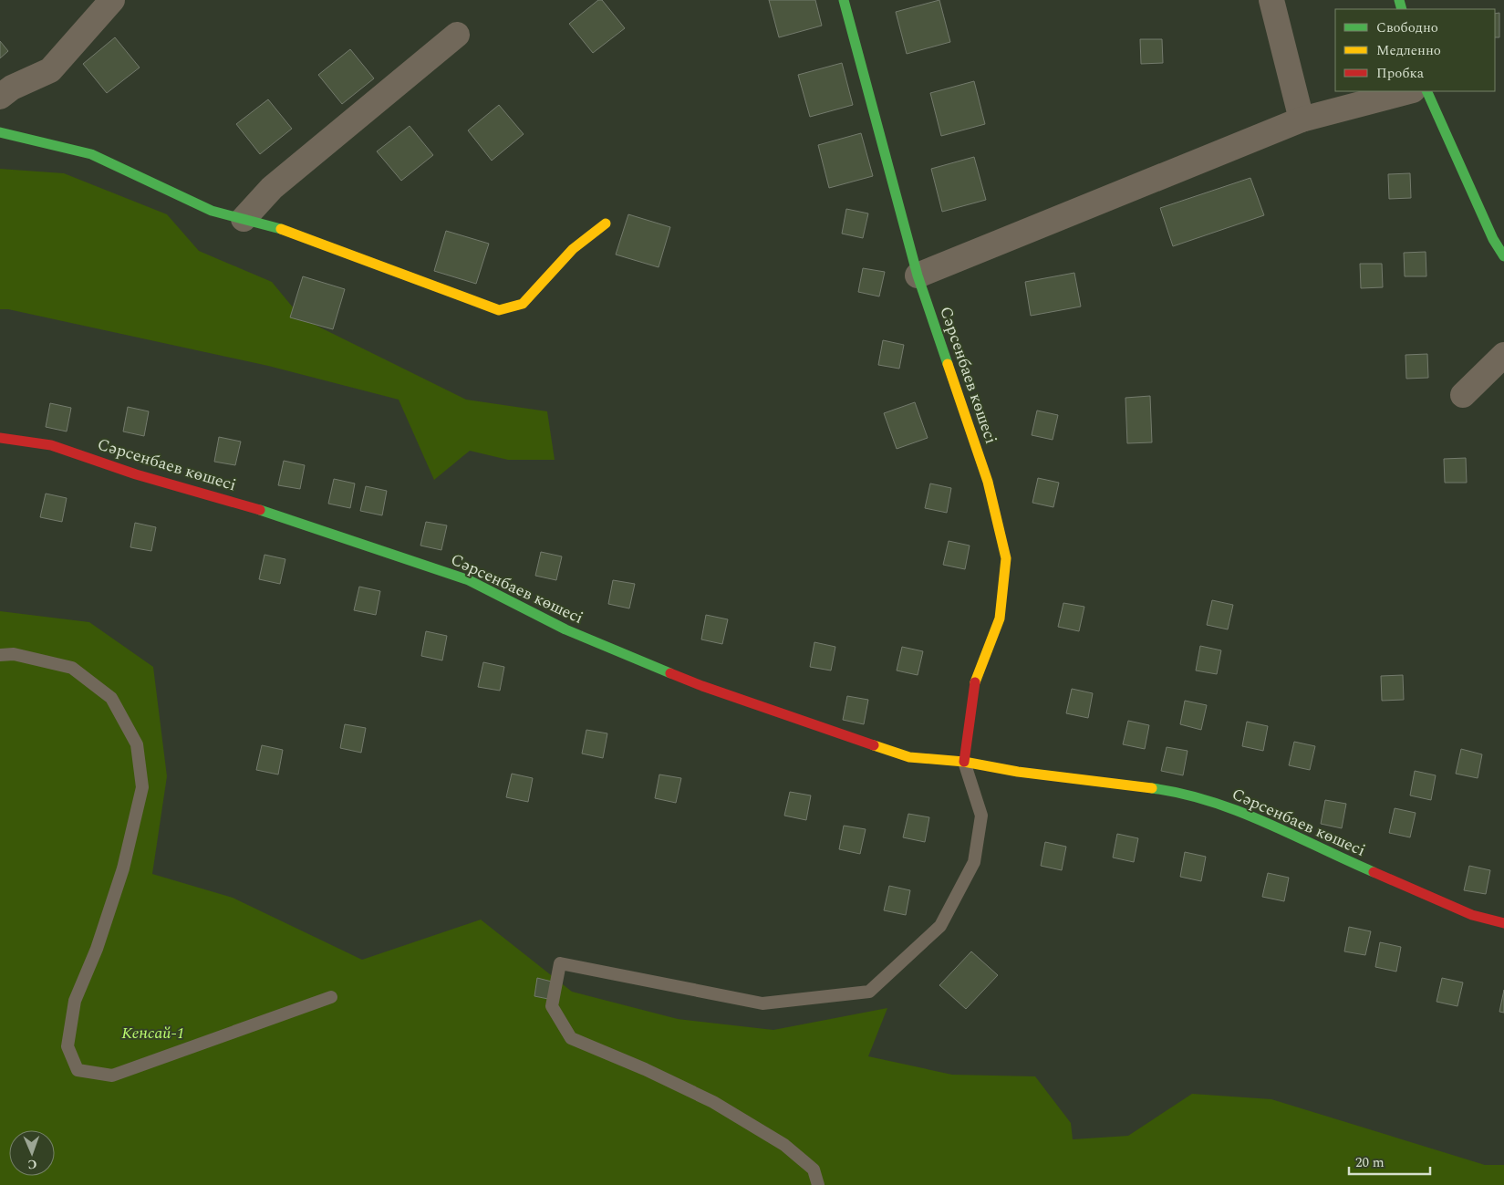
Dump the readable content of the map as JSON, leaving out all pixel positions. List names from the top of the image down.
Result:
{
  "streets": {
    "street": ["Сәрсенбаев көшесі"]
  },
  "parks": ["Кенсай-1"],
  "legend": ["Свободно", "Медленно", "Пробка"],
  "scale_bar": "20 m",
  "north": "bottom"
}
